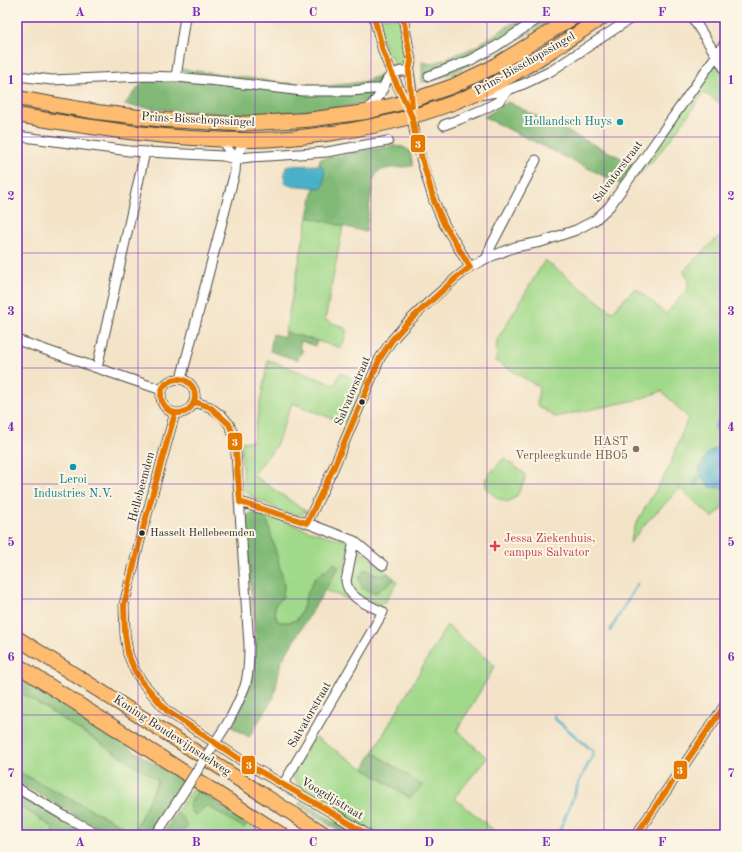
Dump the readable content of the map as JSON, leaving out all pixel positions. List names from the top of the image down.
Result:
{
  "streets": {
    "highway": ["Prins-Bisschopssingel", "Koning Boudewijnsnelweg"],
    "street": ["Salvatorstraat", "Hellebeemden", "Voogdijstraat"]
  },
  "crossings": [
    ["Salvatorstraat", "Hellebeemden"],
    ["Salvatorstraat", "Voogdijstraat"],
    ["Hellebeemden", "Voogdijstraat"]
  ],
  "places": {
    "other": [
      "Hollandsch Huys",
      "HAST Verpleegkunde HBO5",
      "Leroi Industries N.V.",
      "Hasselt Hellebeemden"
    ],
    "health": ["Jessa Ziekenhuis, campus Salvator"]
  },
  "lines": ["transit line 3"],
  "grid": {
    "columns": [
      "A",
      "B",
      "C",
      "D",
      "E",
      "F"
    ],
    "rows": [
      "1",
      "2",
      "3",
      "4",
      "5",
      "6",
      "7"
    ]
  }
}
